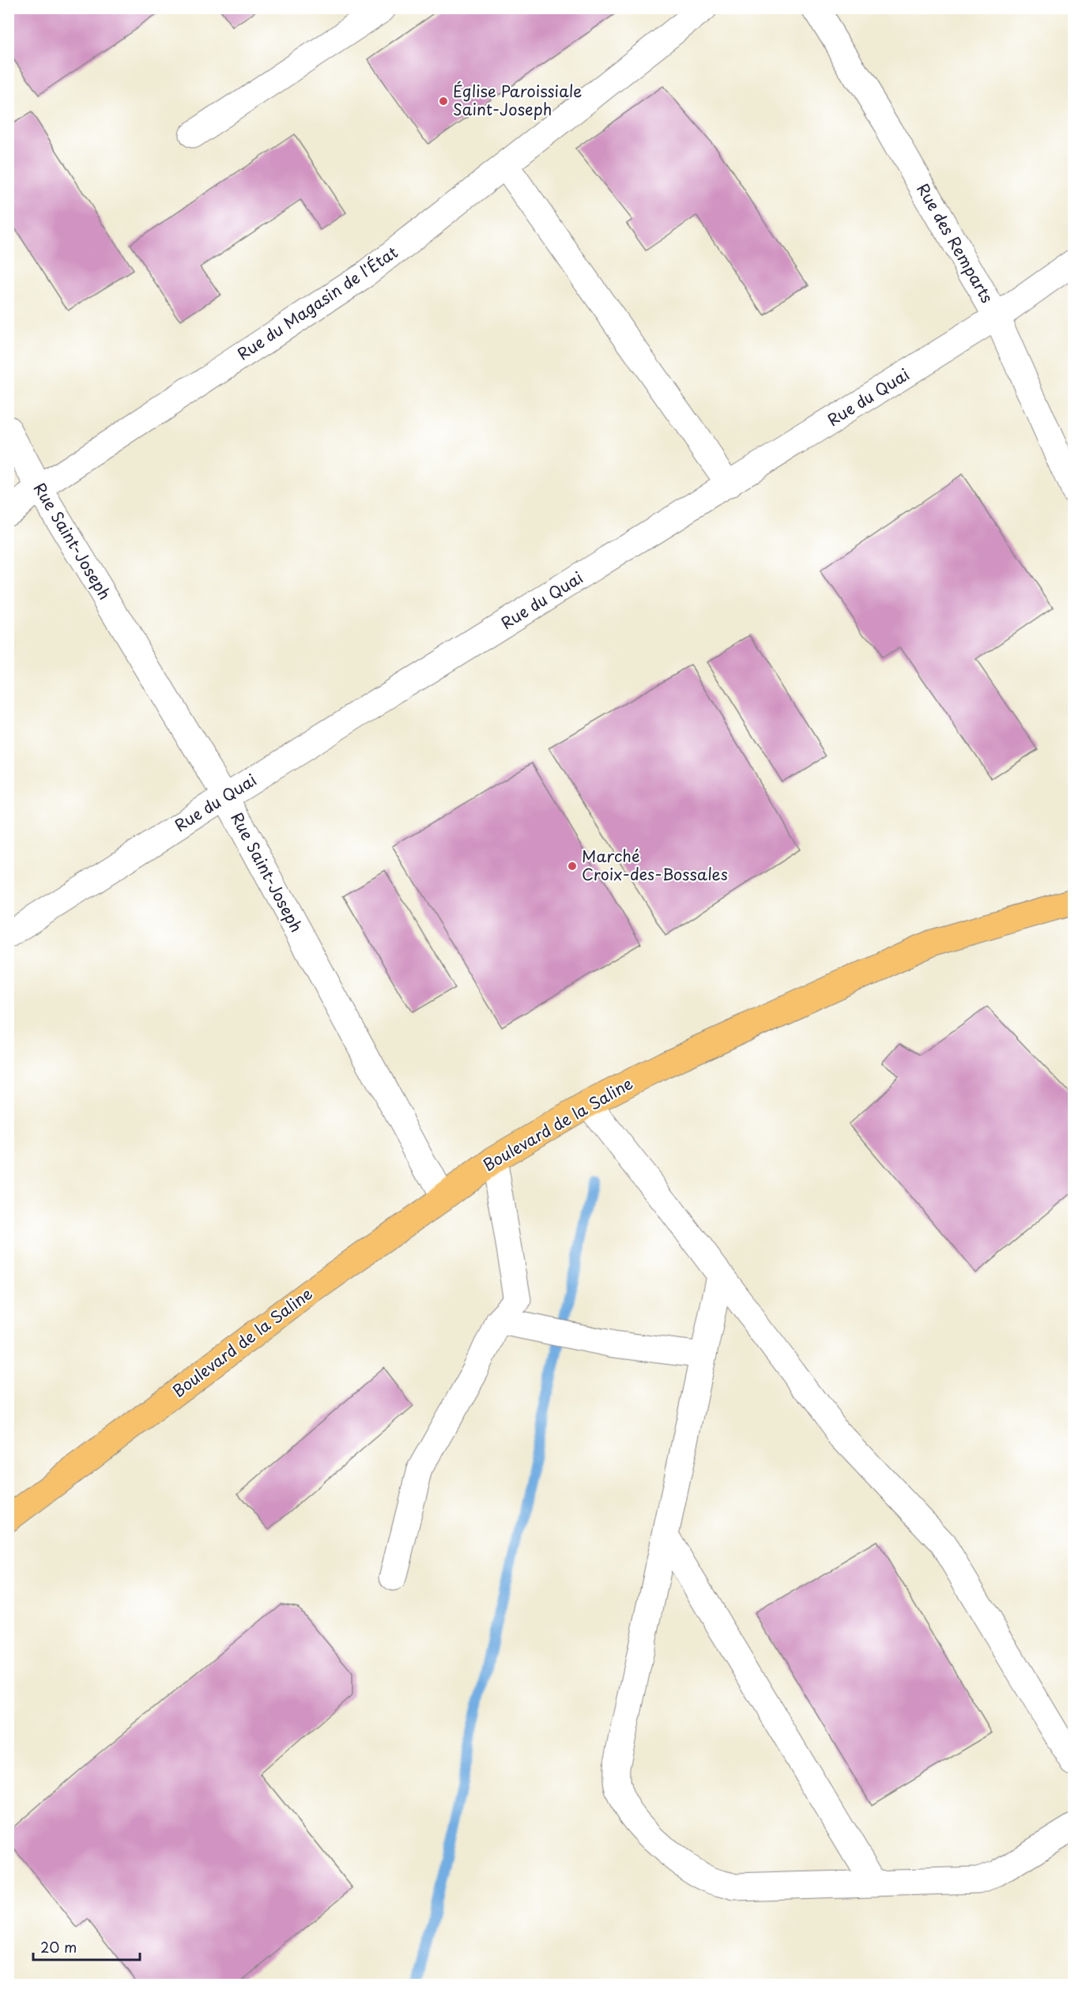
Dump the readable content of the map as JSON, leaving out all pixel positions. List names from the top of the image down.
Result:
{
  "streets": {
    "main road": ["Boulevard de la Saline"],
    "street": [
      "Rue des Remparts",
      "Rue du Magasin de l'État",
      "Rue du Quai",
      "Rue Saint-Joseph"
    ]
  },
  "crossings": [
    ["Rue des Remparts", "Rue du Quai"],
    ["Rue du Magasin de l'État", "Rue Saint-Joseph"],
    ["Rue du Quai", "Rue Saint-Joseph"],
    ["Rue Saint-Joseph", "Boulevard de la Saline"]
  ],
  "places": ["Église Paroissiale Saint-Joseph", "Marché Croix-des-Bossales"],
  "scale_bar": "20 m"
}
